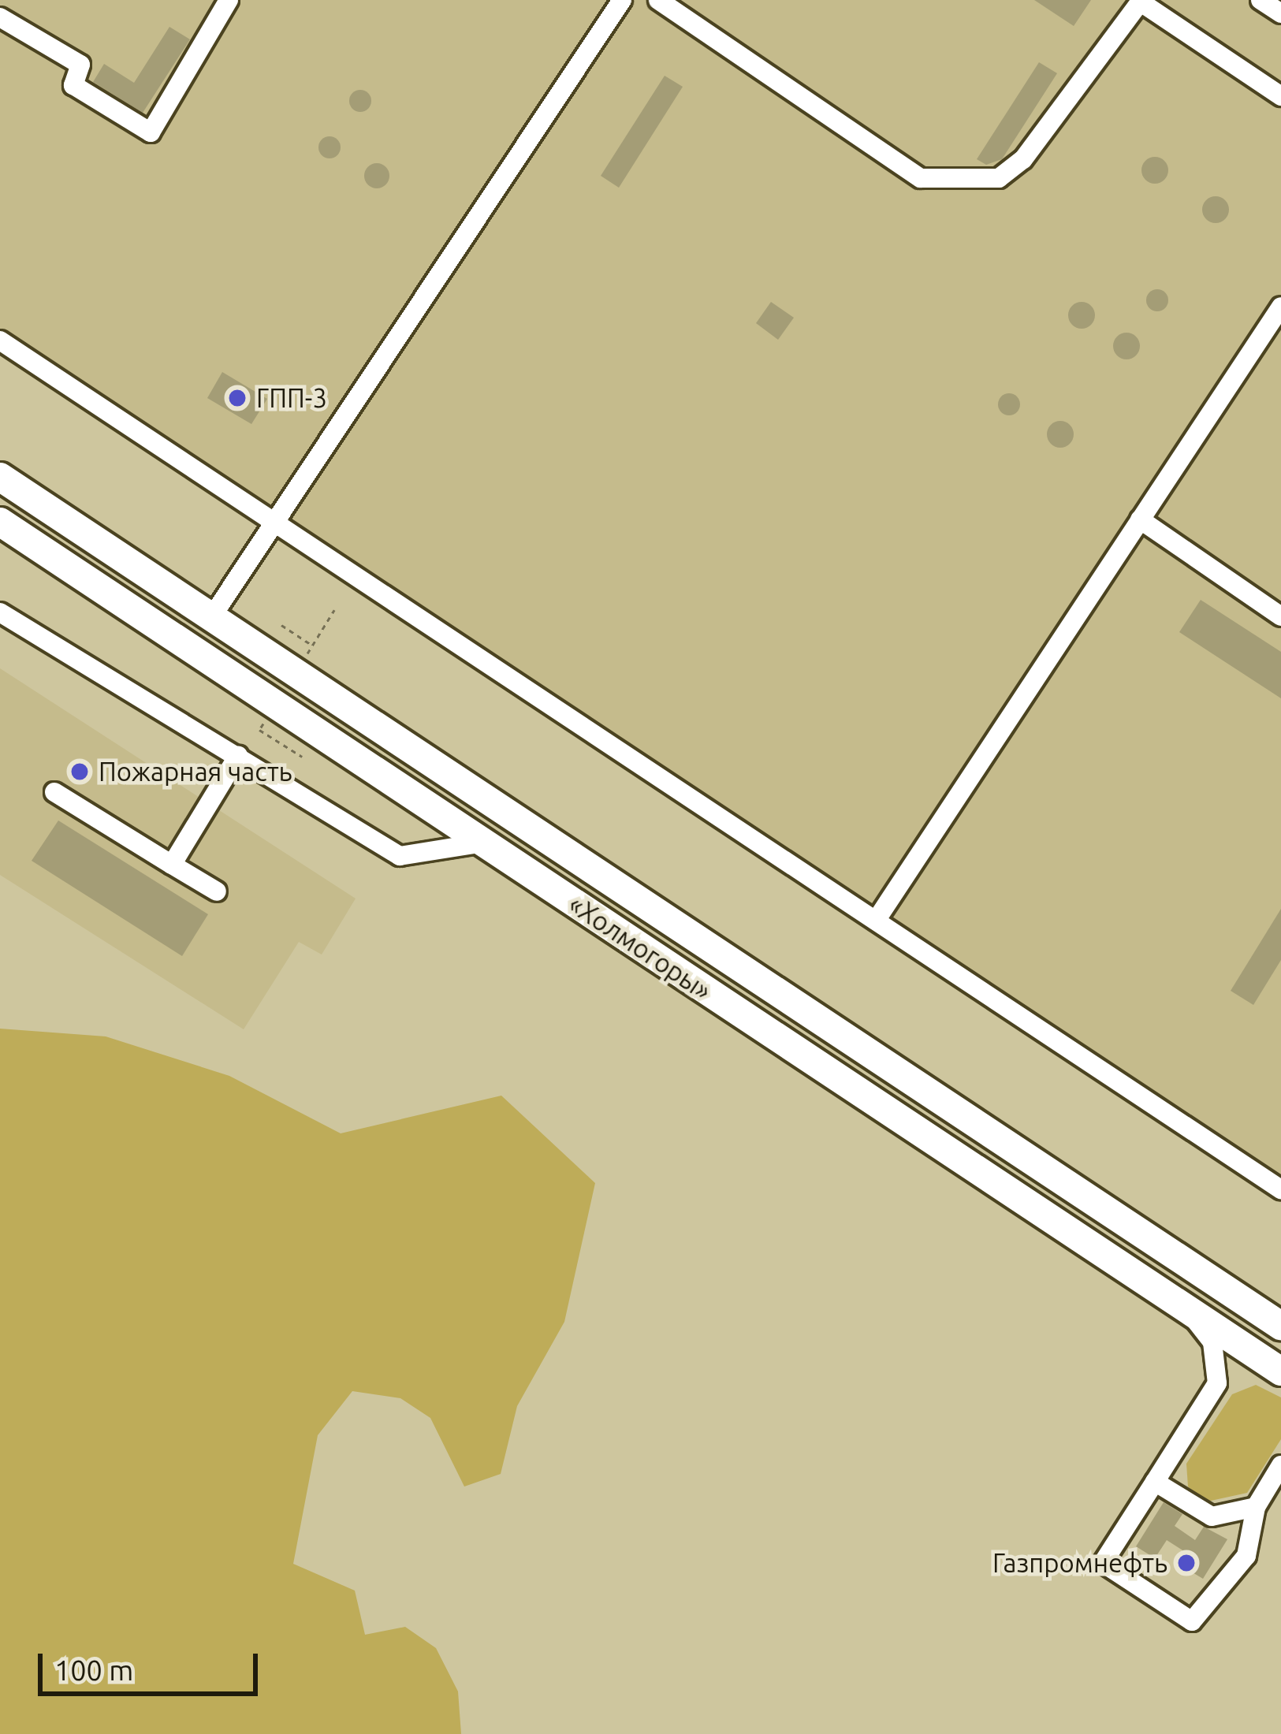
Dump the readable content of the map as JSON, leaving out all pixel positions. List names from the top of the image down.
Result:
{
  "streets": {
    "highway": ["«Холмогоры»"]
  },
  "places": ["ГПП-3", "Пожарная часть", "Газпромнефть"],
  "scale_bar": "100 m"
}
